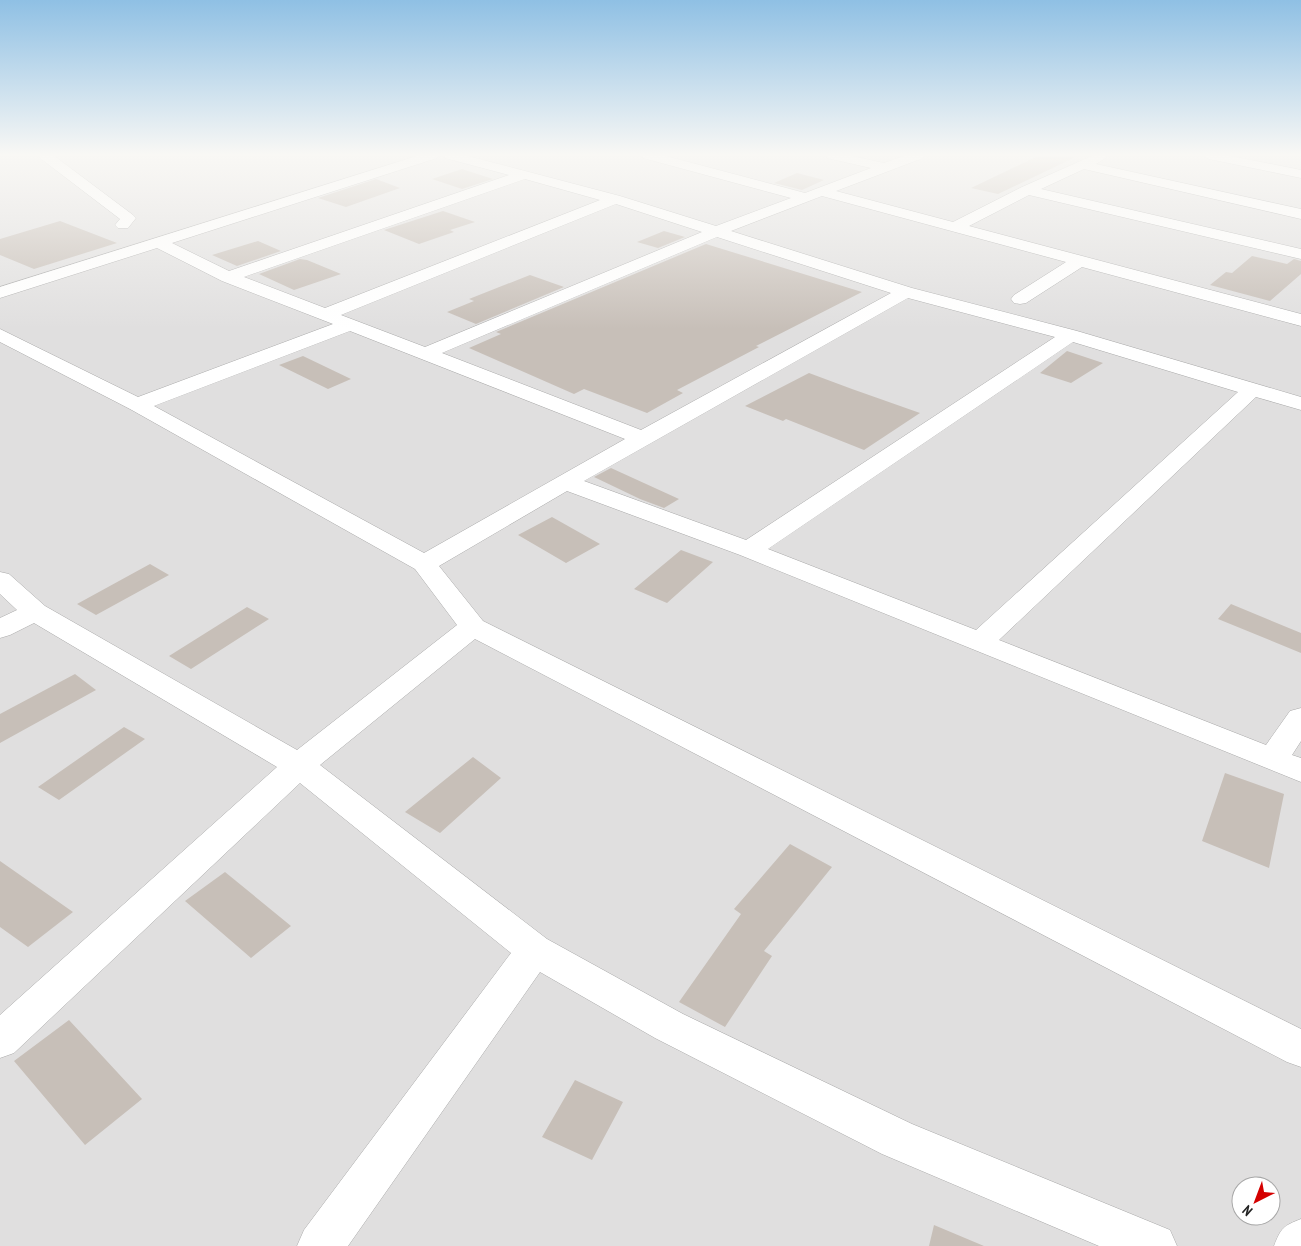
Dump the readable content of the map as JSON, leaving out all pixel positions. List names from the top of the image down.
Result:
{
  "north": "bottom left"
}
